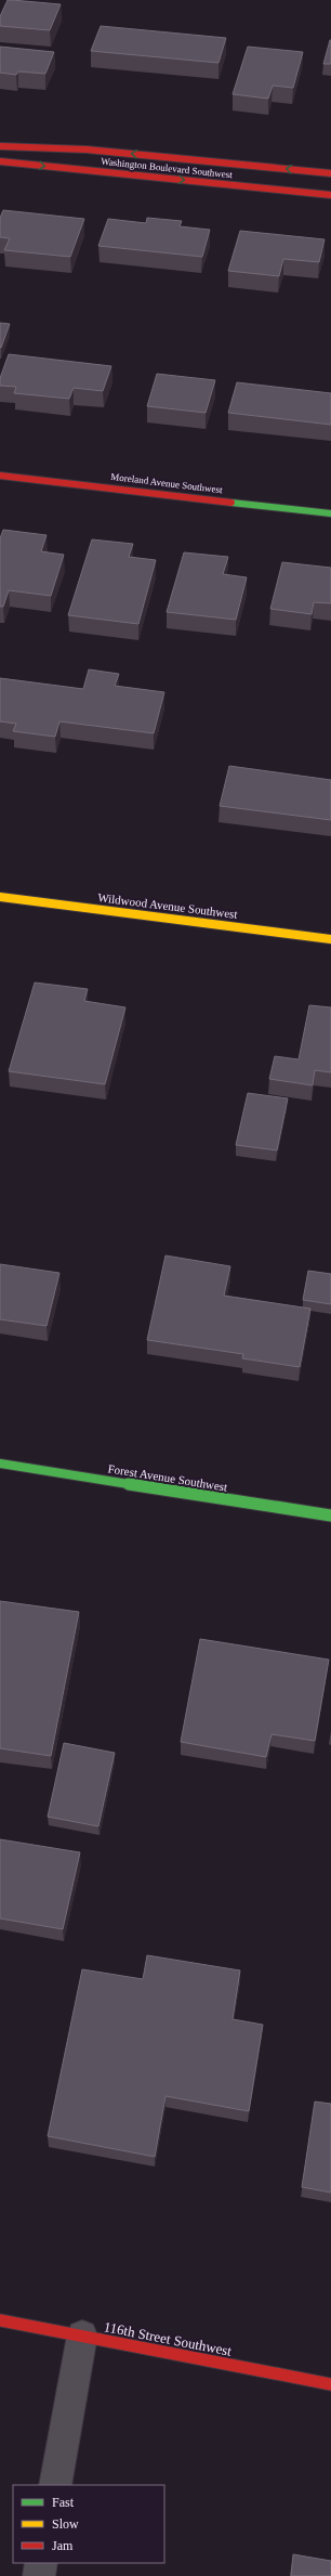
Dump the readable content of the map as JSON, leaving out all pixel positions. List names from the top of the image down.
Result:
{
  "streets": {
    "street": [
      "Washington Boulevard Southwest",
      "Moreland Avenue Southwest",
      "Wildwood Avenue Southwest",
      "Forest Avenue Southwest",
      "116th Street Southwest"
    ]
  },
  "legend": ["Fast", "Slow", "Jam"]
}
